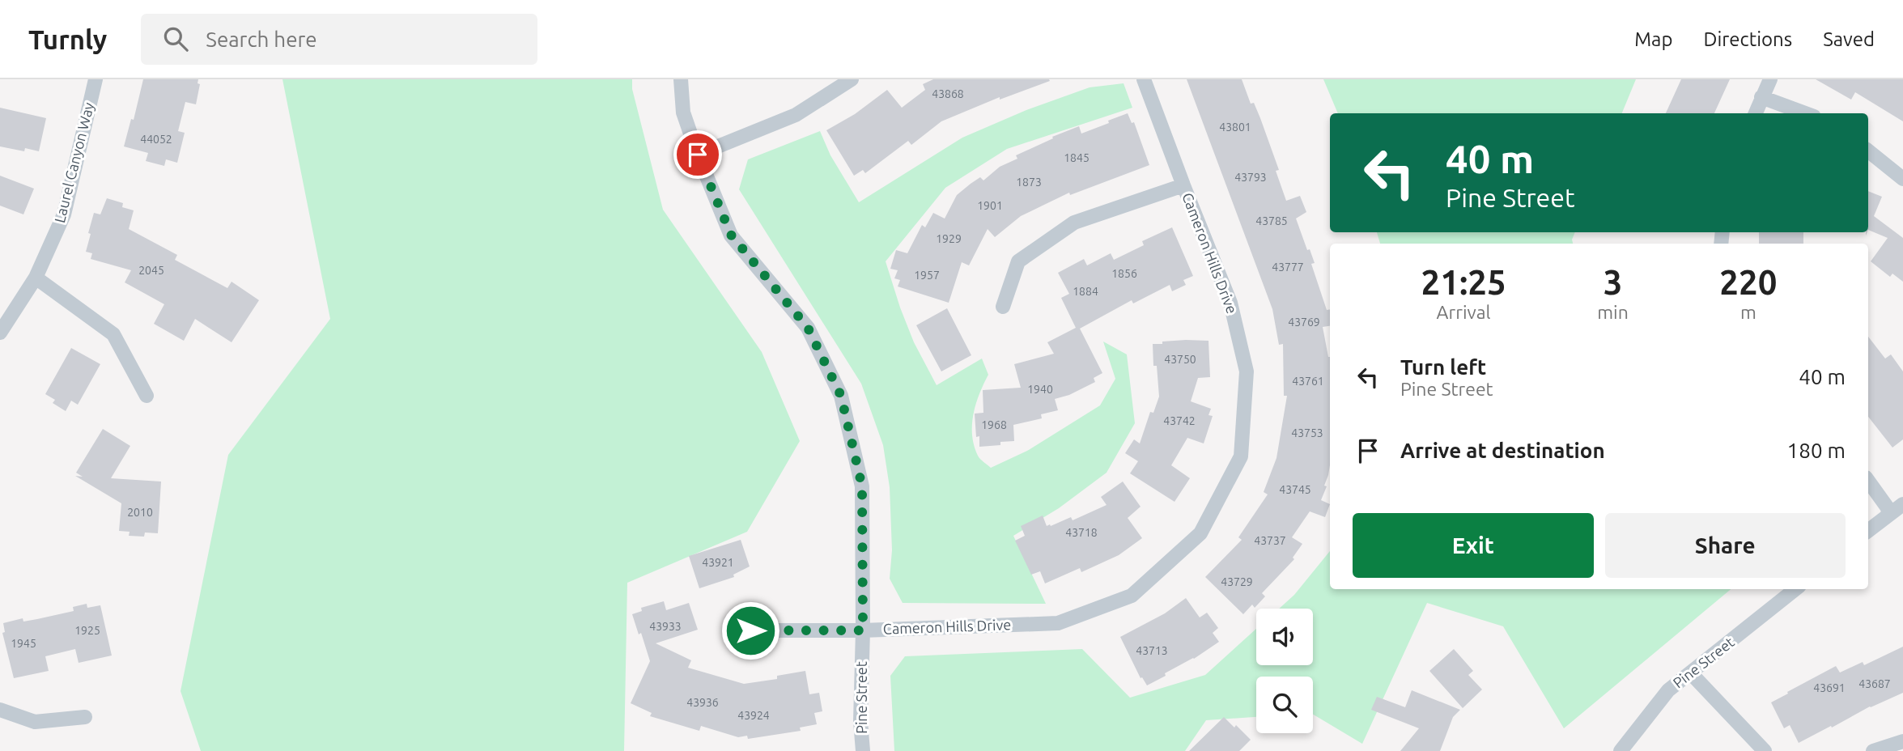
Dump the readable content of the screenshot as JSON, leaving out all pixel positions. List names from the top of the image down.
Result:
{
  "streets": {
    "street": ["Laurel Canyon Way", "Cameron Hills Drive", "Pine Street"]
  },
  "crossings": [
    ["Cameron Hills Drive", "Pine Street"]
  ],
  "house_numbers": [
    "43868",
    "43801",
    "44052",
    "1845",
    "43793",
    "1873",
    "1901",
    "43785",
    "1929",
    "43777",
    "2045",
    "1856",
    "1957",
    "1884",
    "43769",
    "43750",
    "43761",
    "1940",
    "43742",
    "1968",
    "43753",
    "43745",
    "2010",
    "43718",
    "43737",
    "43921",
    "43729",
    "43933",
    "1925",
    "1945",
    "43713",
    "43687",
    "43691",
    "43936",
    "43924"
  ],
  "page": {
    "header": "Turnly",
    "search": "Search here",
    "nav": ["Map", "Directions", "Saved"],
    "turn": ["40 m", "Pine Street"],
    "eta": [
      "21:25",
      "Arrival",
      "3",
      "min",
      "220",
      "m"
    ],
    "list": [
      {
        "name": "Turn left",
        "note": "Pine Street",
        "value": "40 m"
      },
      {
        "name": "Arrive at destination",
        "value": "180 m"
      }
    ],
    "buttons": ["Exit", "Share"]
  }
}
